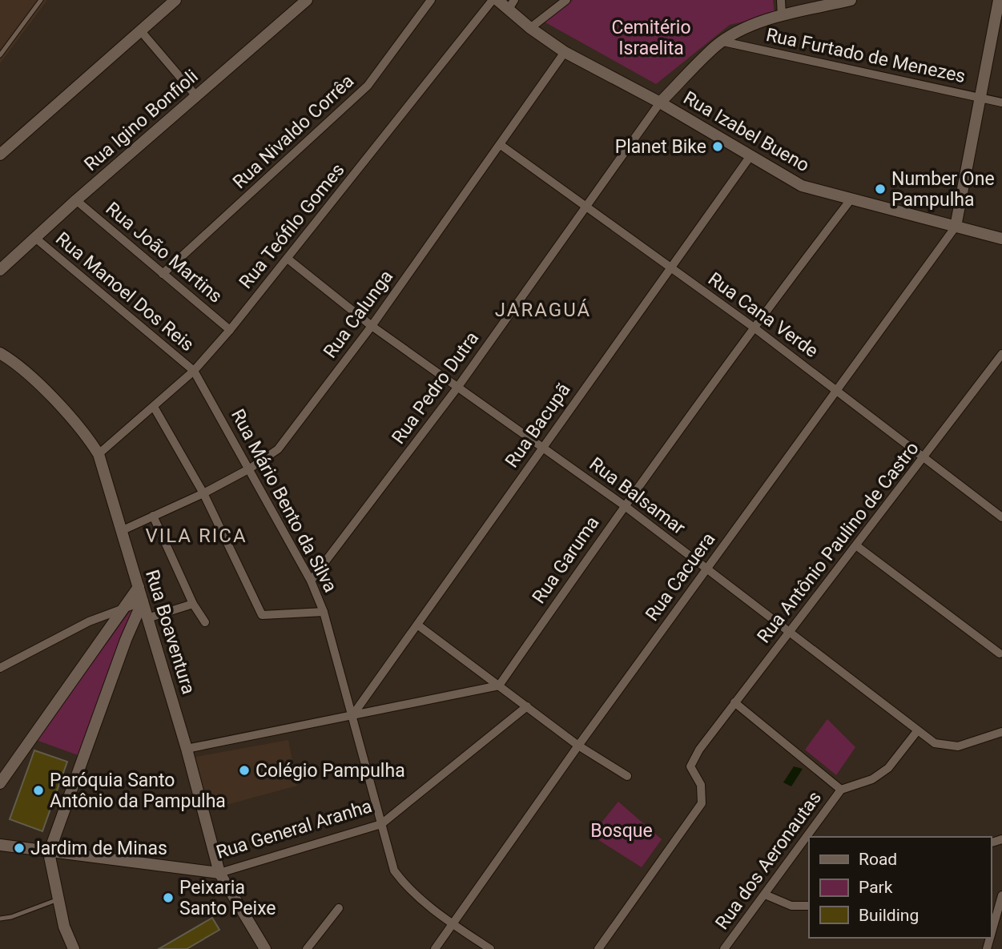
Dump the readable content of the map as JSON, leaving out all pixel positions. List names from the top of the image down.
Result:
{
  "streets": {
    "street": [
      "Rua Furtado de Menezes",
      "Rua Igino Bonfioli",
      "Rua Nivaldo Corrêa",
      "Rua Izabel Bueno",
      "Rua Teófilo Gomes",
      "Rua João Martins",
      "Rua Manoel Dos Reis",
      "Rua Calunga",
      "Rua Cana Verde",
      "Rua Pedro Dutra",
      "Rua Bacupã",
      "Rua Balsamar",
      "Rua Mário Bento da Silva",
      "Rua Antônio Paulino de Castro",
      "Rua Garuma",
      "Rua Cacuera",
      "Rua Boaventura",
      "Rua General Aranha",
      "Rua dos Aeronautas"
    ]
  },
  "crossings": [
    ["Rua Igino Bonfioli", "Rua João Martins"],
    ["Rua Igino Bonfioli", "Rua Manoel Dos Reis"],
    ["Rua Nivaldo Corrêa", "Rua João Martins"],
    ["Rua Izabel Bueno", "Rua Calunga"],
    ["Rua Izabel Bueno", "Rua Pedro Dutra"],
    ["Rua Izabel Bueno", "Rua Bacupã"],
    ["Rua Izabel Bueno", "Rua Garuma"],
    ["Rua Izabel Bueno", "Rua Cacuera"],
    ["Rua Teófilo Gomes", "Rua João Martins"],
    ["Rua Teófilo Gomes", "Rua Manoel Dos Reis"],
    ["Rua Teófilo Gomes", "Rua Balsamar"],
    ["Rua Teófilo Gomes", "Rua Mário Bento da Silva"],
    ["Rua Teófilo Gomes", "Rua Boaventura"],
    ["Rua Manoel Dos Reis", "Rua Mário Bento da Silva"],
    ["Rua Calunga", "Rua Cana Verde"],
    ["Rua Calunga", "Rua Balsamar"],
    ["Rua Calunga", "Rua Mário Bento da Silva"],
    ["Rua Calunga", "Rua Boaventura"],
    ["Rua Cana Verde", "Rua Pedro Dutra"],
    ["Rua Cana Verde", "Rua Bacupã"],
    ["Rua Cana Verde", "Rua Antônio Paulino de Castro"],
    ["Rua Cana Verde", "Rua Garuma"],
    ["Rua Cana Verde", "Rua Cacuera"],
    ["Rua Pedro Dutra", "Rua Balsamar"],
    ["Rua Pedro Dutra", "Rua Mário Bento da Silva"],
    ["Rua Bacupã", "Rua Balsamar"],
    ["Rua Bacupã", "Rua Mário Bento da Silva"],
    ["Rua Balsamar", "Rua Antônio Paulino de Castro"],
    ["Rua Balsamar", "Rua Garuma"],
    ["Rua Balsamar", "Rua Cacuera"],
    ["Rua Balsamar", "Rua dos Aeronautas"],
    ["Rua Mário Bento da Silva", "Rua Cacuera"],
    ["Rua Mário Bento da Silva", "Rua General Aranha"],
    ["Rua Boaventura", "Rua General Aranha"]
  ],
  "districts": ["JARAGUÁ", "VILA RICA"],
  "parks": ["Cemitério Israelita", "Bosque"],
  "places": [
    "Planet Bike",
    "Number One Pampulha",
    "Colégio Pampulha",
    "Paróquia Santo Antônio da Pampulha",
    "Jardim de Minas",
    "Peixaria Santo Peixe"
  ],
  "legend": ["Road", "Park", "Building"]
}
